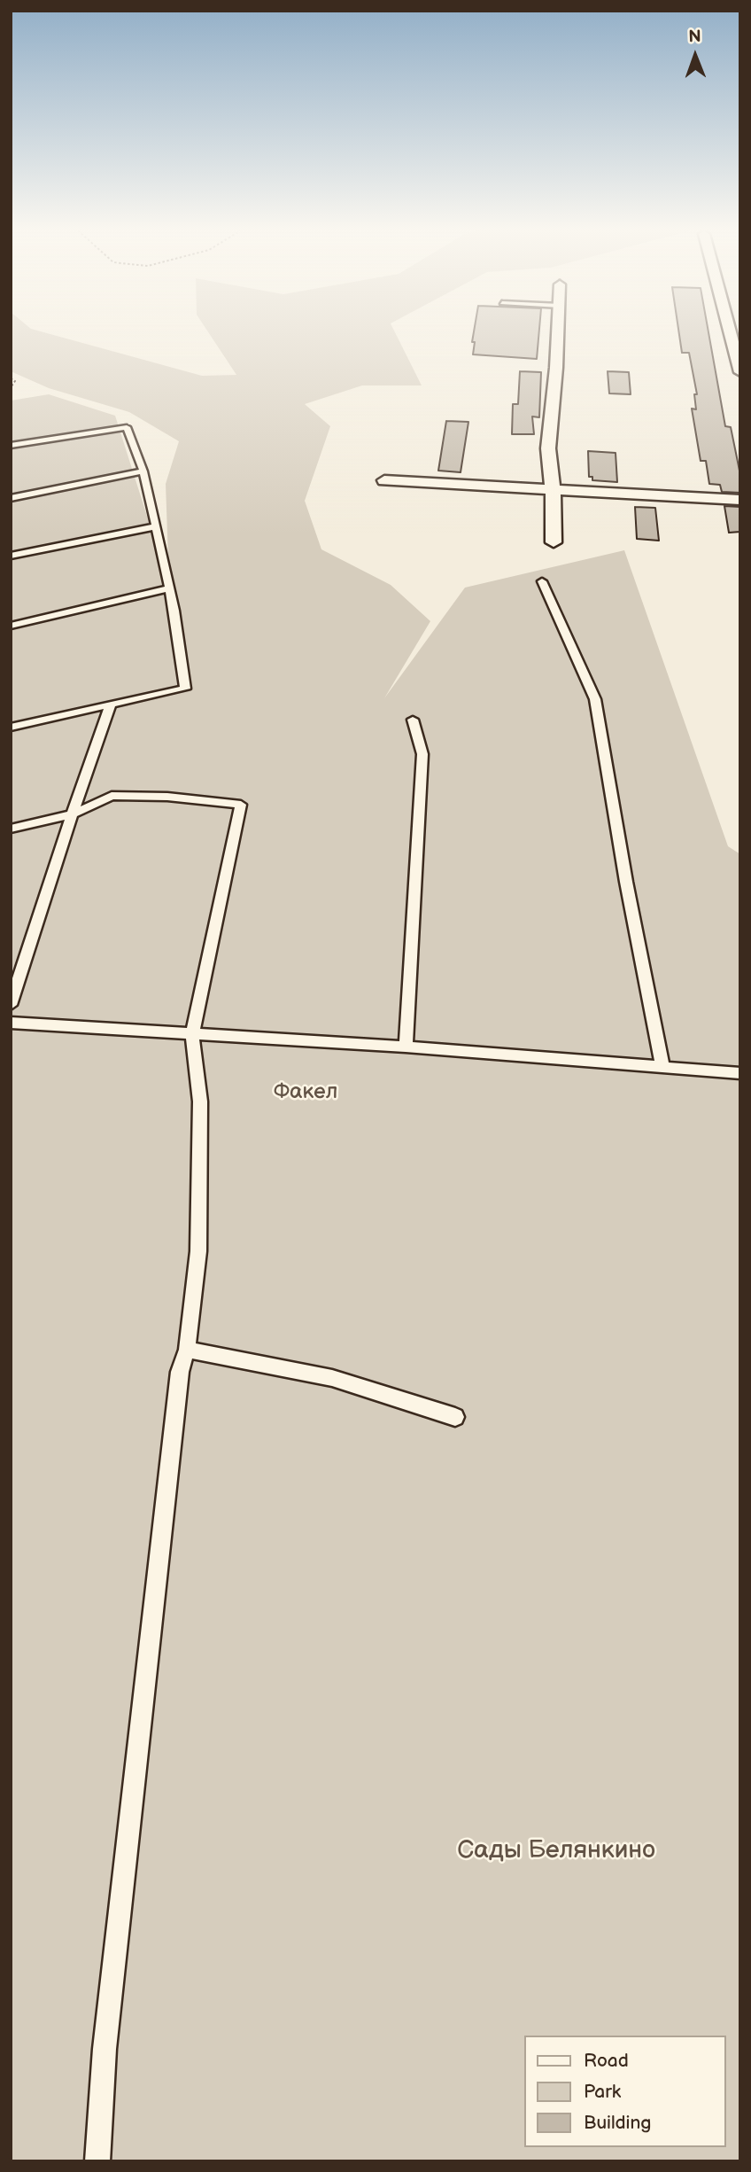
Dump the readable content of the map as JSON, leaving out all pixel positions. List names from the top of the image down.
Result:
{
  "parks": ["Факел", "Сады Белянкино"],
  "legend": ["Road", "Park", "Building"],
  "north": "top"
}
